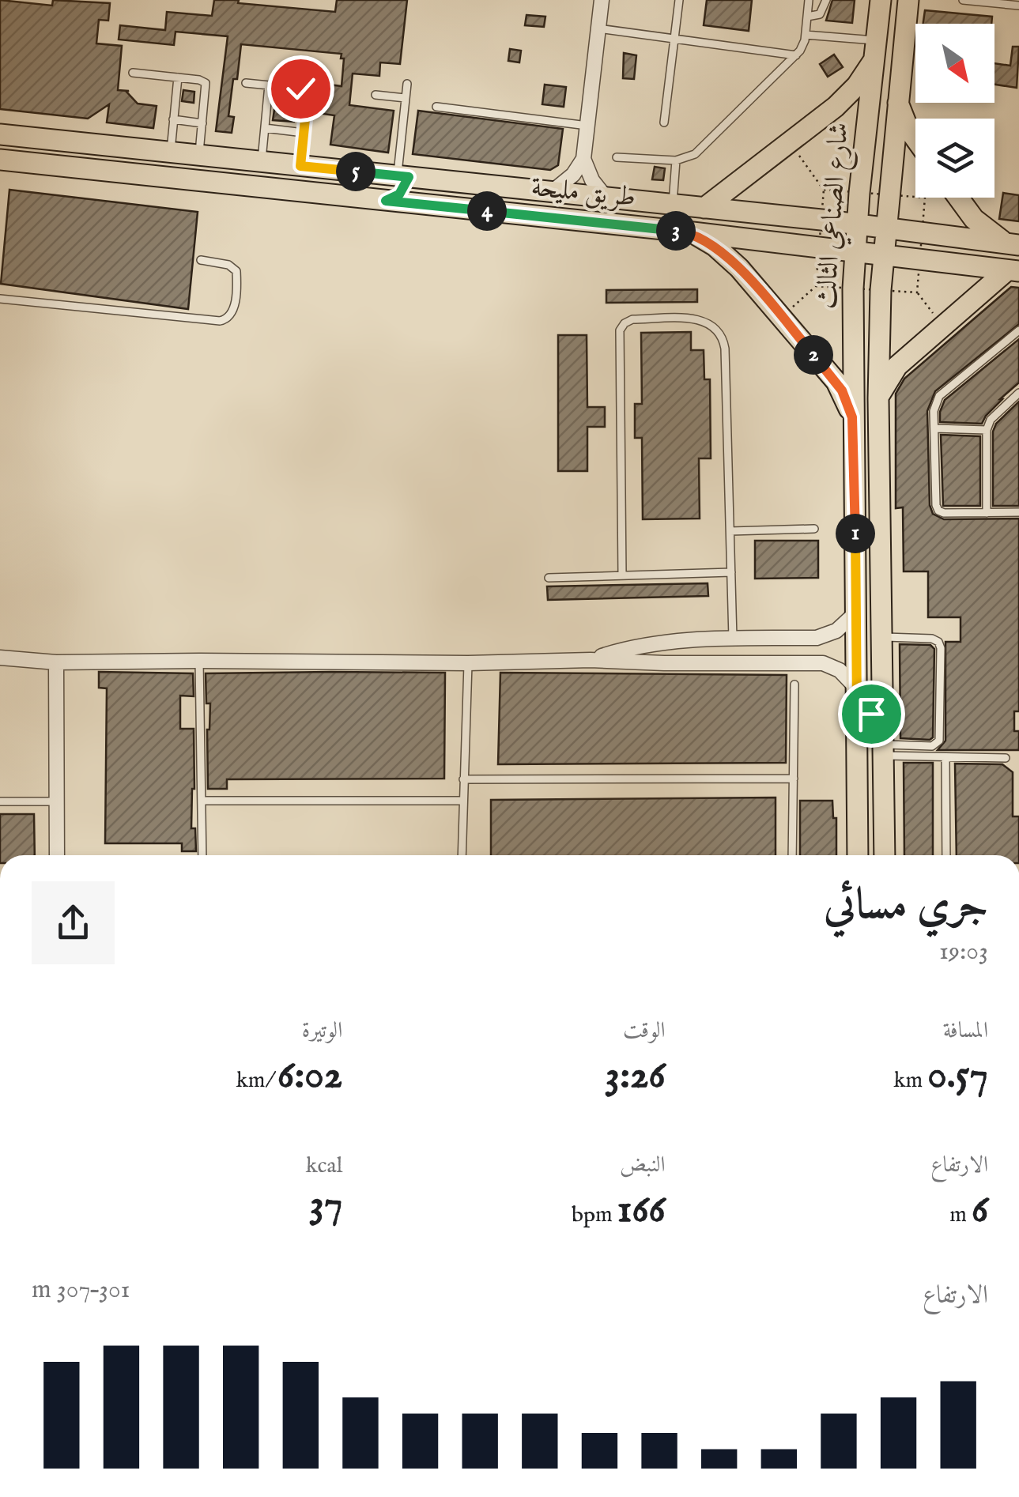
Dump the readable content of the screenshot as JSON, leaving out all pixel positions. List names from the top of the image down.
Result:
{
  "streets": {
    "main road": ["طريق مليحة", "شارع الصناعي الثالث"]
  },
  "crossings": [
    ["طريق مليحة", "شارع الصناعي الثالث"]
  ],
  "north": "bottom right",
  "page": {
    "pins": [
      "5",
      "4",
      "3",
      "2",
      "1"
    ],
    "heading": ["جري مسائي", "19:03"],
    "stats": [
      ["المسافة", "0.57 km"],
      ["الوقت", "3:26"],
      ["الوتيرة", "6:02 /km"],
      ["الارتفاع", "6 m"],
      ["النبض", "166 bpm"],
      ["kcal", "37"]
    ],
    "chart": ["الارتفاع", "301–307 m"]
  }
}
